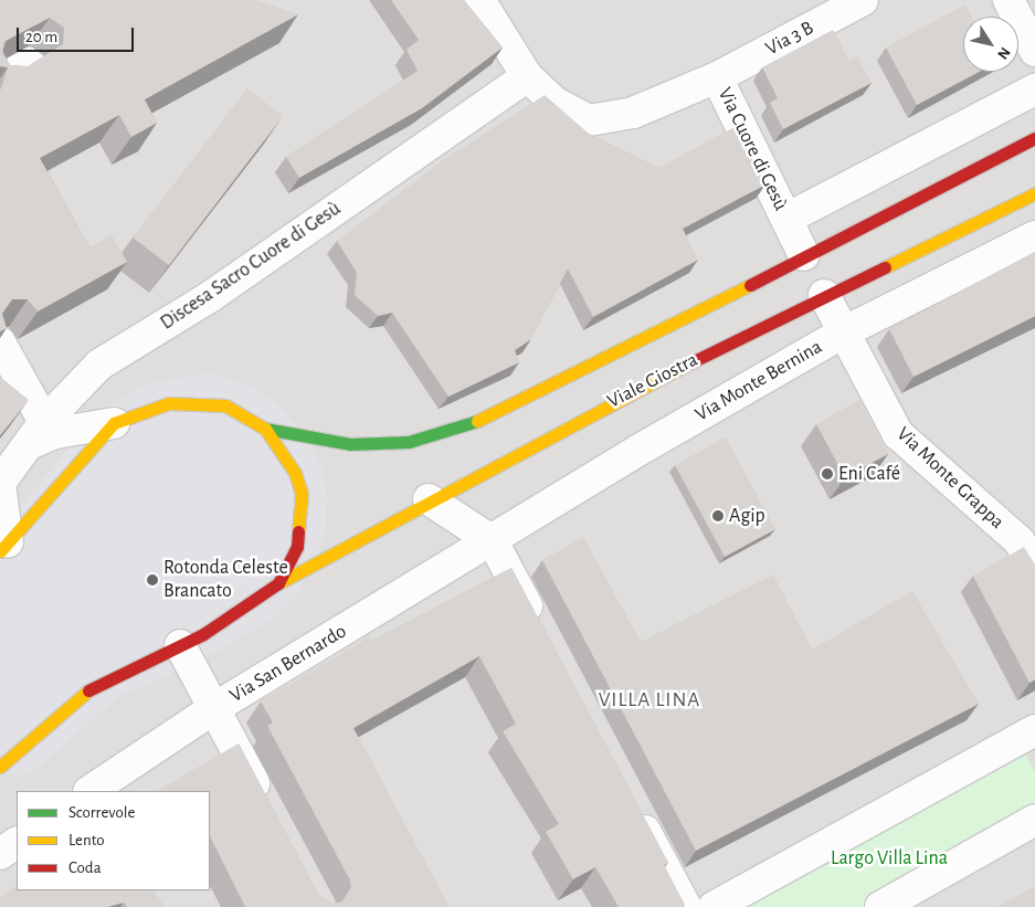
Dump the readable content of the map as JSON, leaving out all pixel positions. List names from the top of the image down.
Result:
{
  "streets": {
    "main road": ["Viale Giostra"],
    "street": [
      "Via 3 B",
      "Via Cuore di Gesù",
      "Discesa Sacro Cuore di Gesù",
      "Via Monte Bernina",
      "Via Monte Grappa",
      "Via San Bernardo"
    ]
  },
  "crossings": [
    ["Via 3 B", "Via Cuore di Gesù"],
    ["Via Cuore di Gesù", "Discesa Sacro Cuore di Gesù"],
    ["Via Cuore di Gesù", "Viale Giostra"],
    ["Viale Giostra", "Via Monte Grappa"],
    ["Via Monte Bernina", "Via Monte Grappa"],
    ["Via Monte Bernina", "Via San Bernardo"]
  ],
  "districts": ["VILLA LINA"],
  "parks": ["Largo Villa Lina"],
  "places": ["Eni Café", "Agip", "Rotonda Celeste Brancato"],
  "legend": ["Scorrevole", "Lento", "Coda"],
  "scale_bar": "20 m",
  "north": "bottom right"
}
